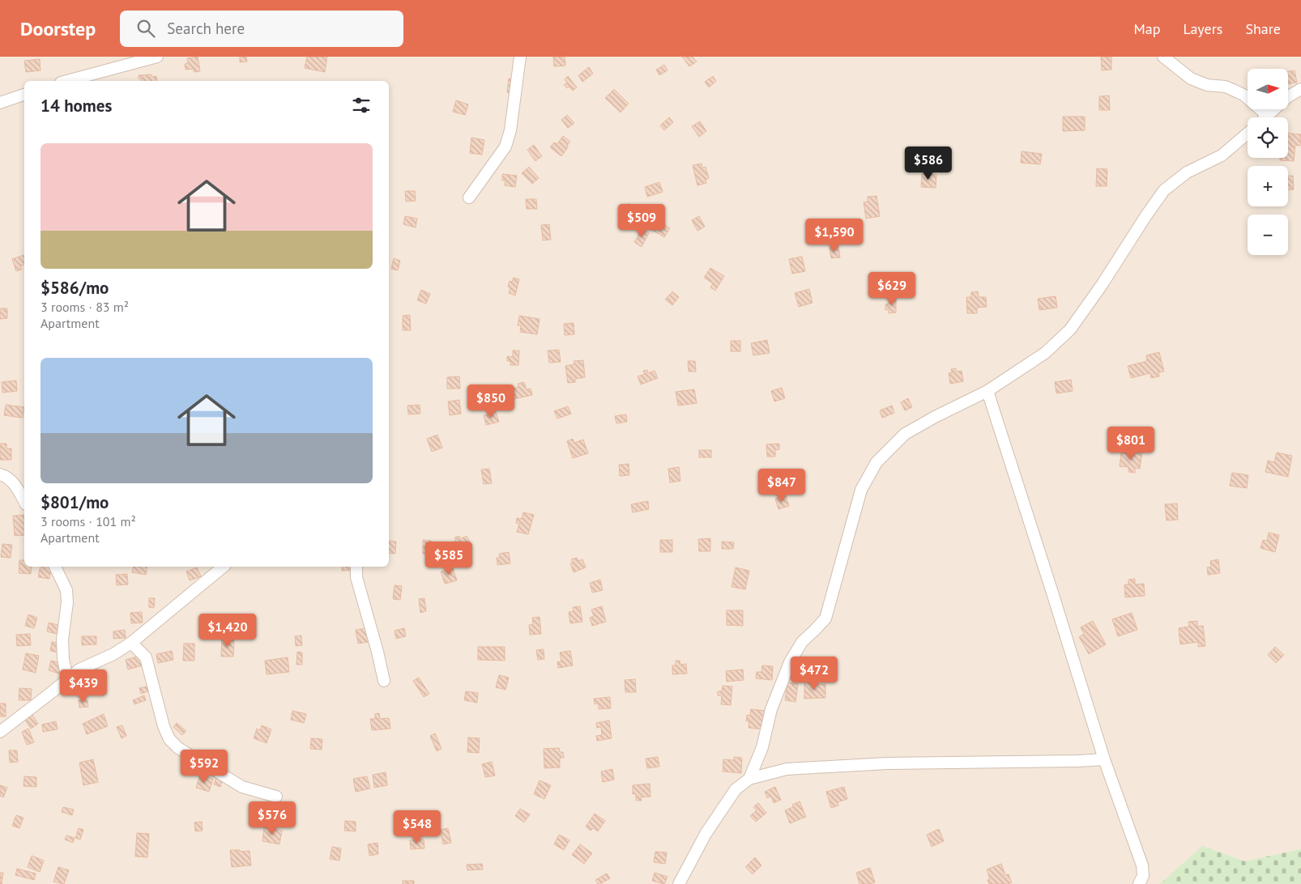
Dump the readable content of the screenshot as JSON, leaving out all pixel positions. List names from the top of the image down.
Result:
{
  "north": "right",
  "page": {
    "header": "Doorstep",
    "search": "Search here",
    "nav": ["Map", "Layers", "Share"],
    "map_buttons": ["+", "−"],
    "heading": "14 homes",
    "list": [
      {
        "name": "$586/mo",
        "note": "3 rooms · 83 m² · Apartment"
      },
      {
        "name": "$801/mo",
        "note": "3 rooms · 101 m² · Apartment"
      }
    ],
    "price": [
      "$586",
      "$509",
      "$1,590",
      "$629",
      "$850",
      "$801",
      "$847",
      "$585",
      "$1,420",
      "$472",
      "$439",
      "$592",
      "$576",
      "$548"
    ]
  }
}
